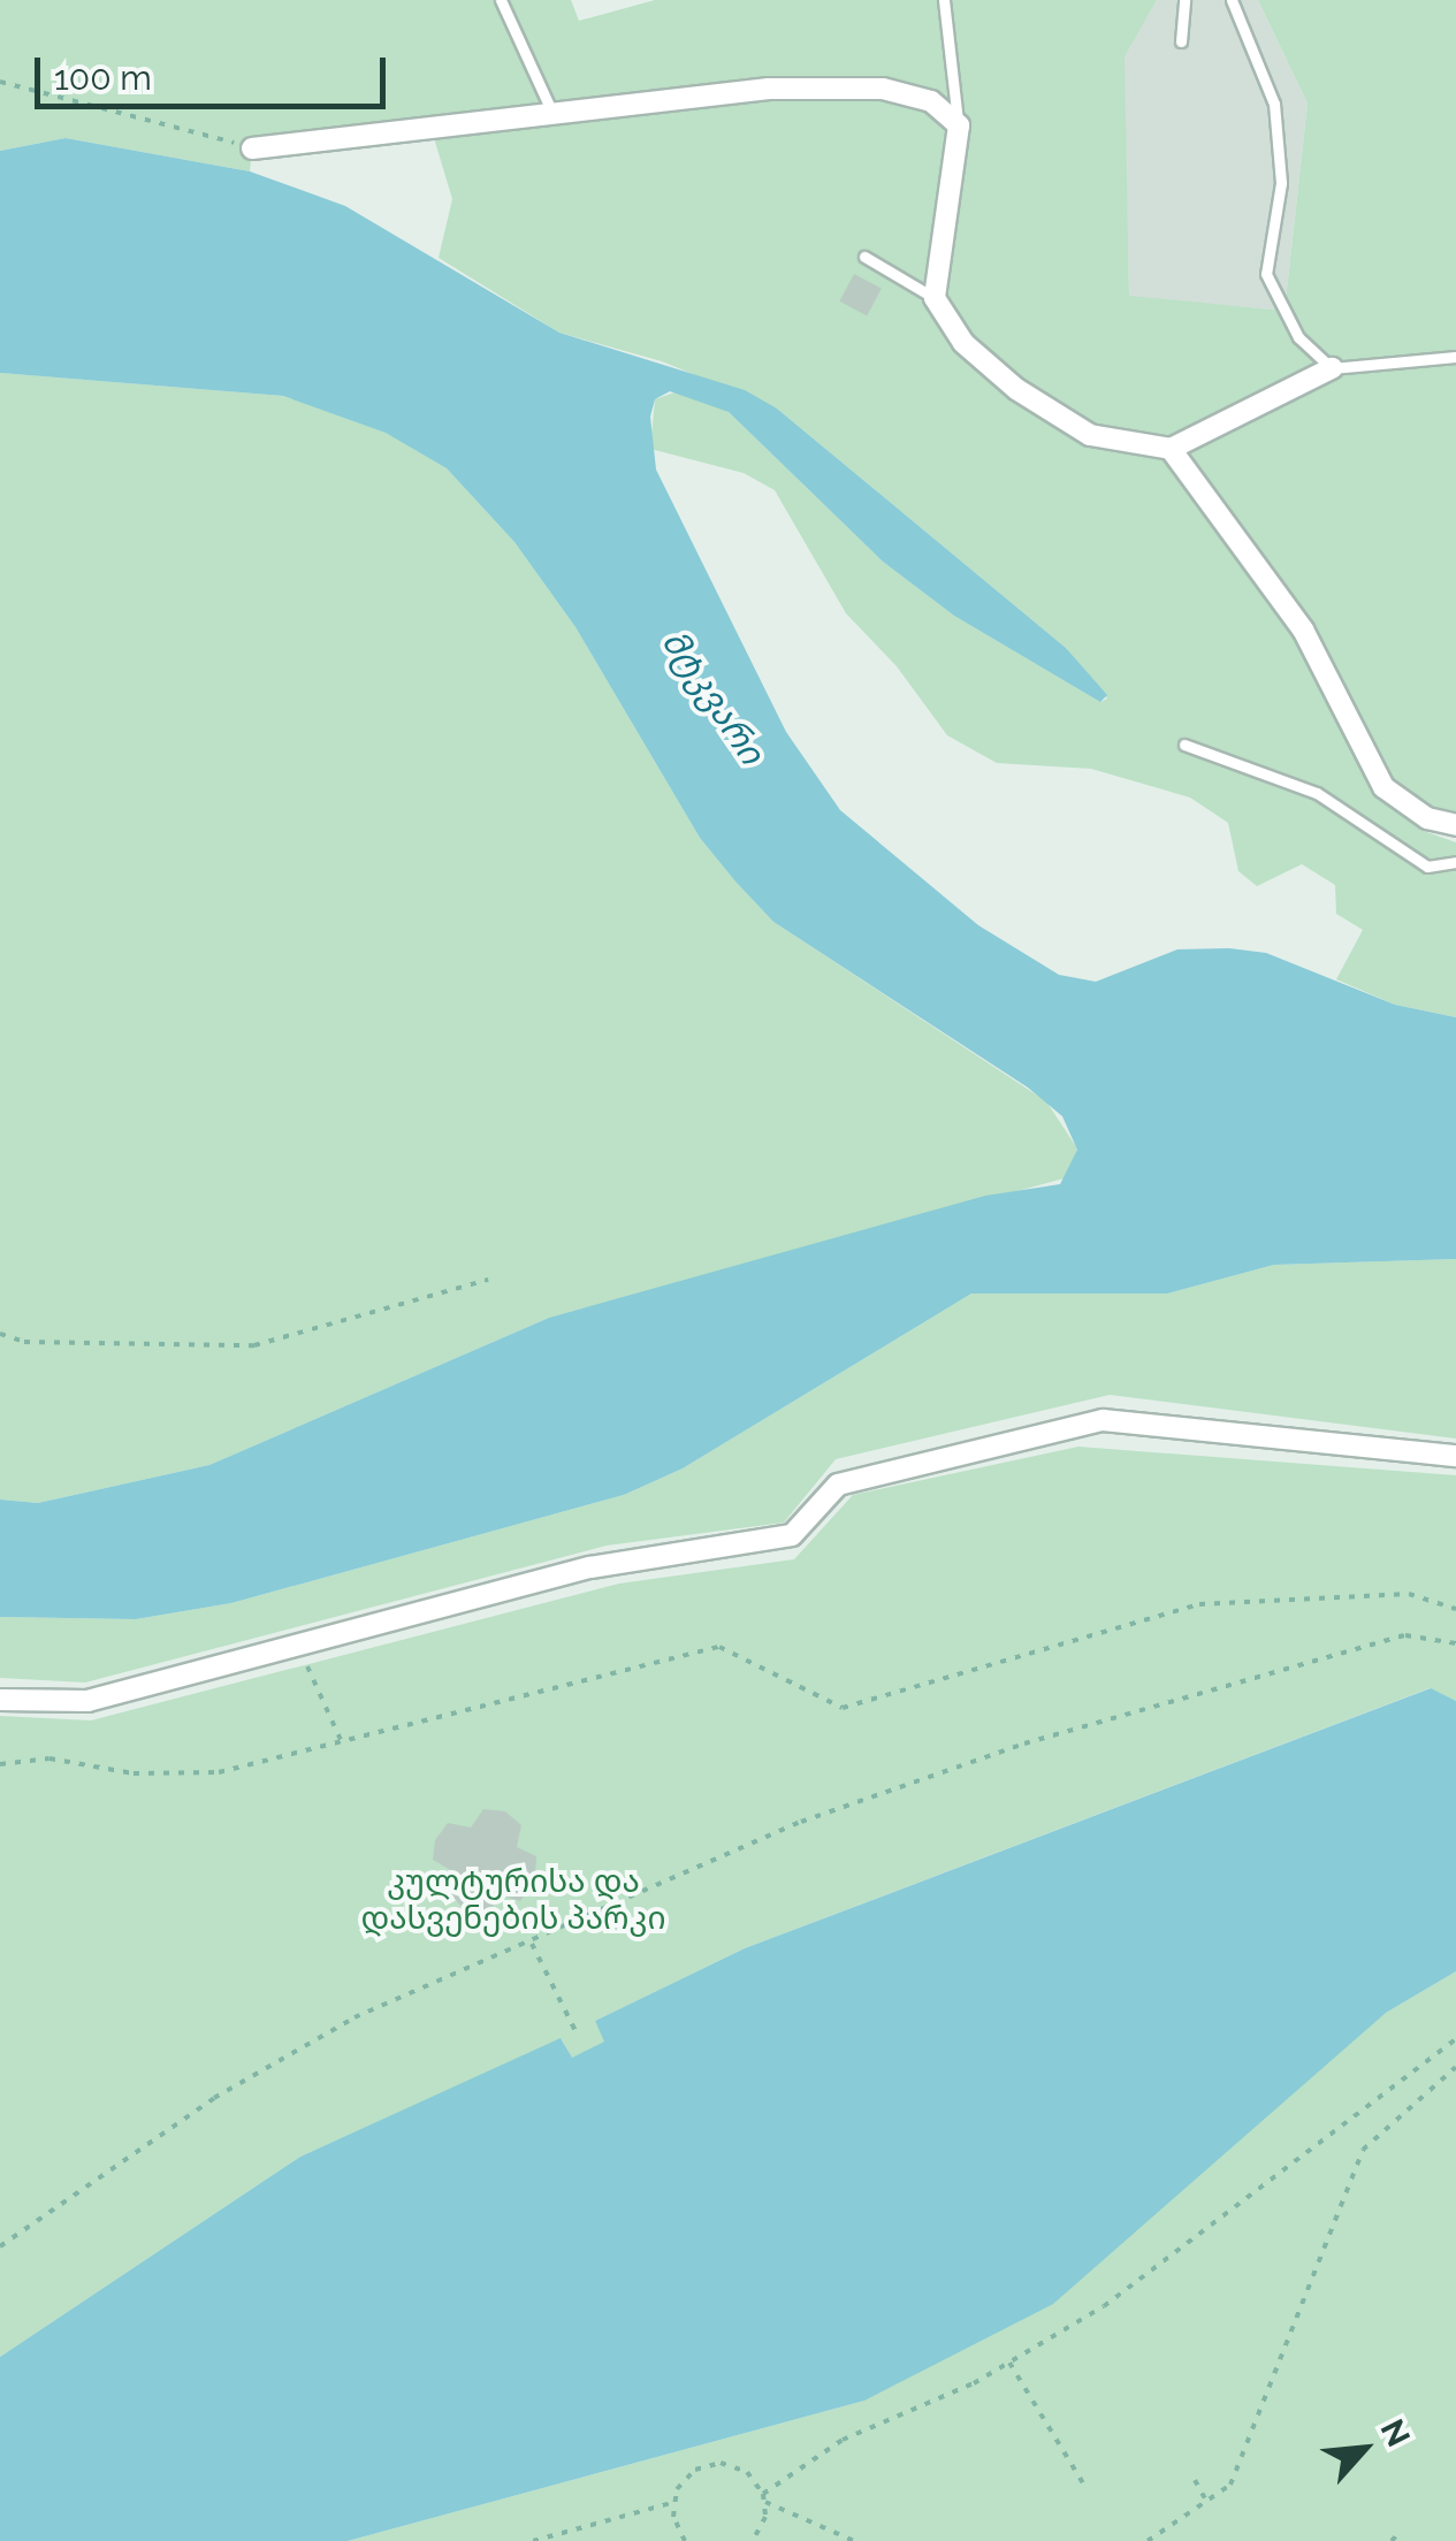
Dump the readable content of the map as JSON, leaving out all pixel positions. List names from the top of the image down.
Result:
{
  "water": ["მტკვარი"],
  "parks": ["კულტურისა და დასვენების პარკი"],
  "scale_bar": "100 m",
  "north": "top right"
}
